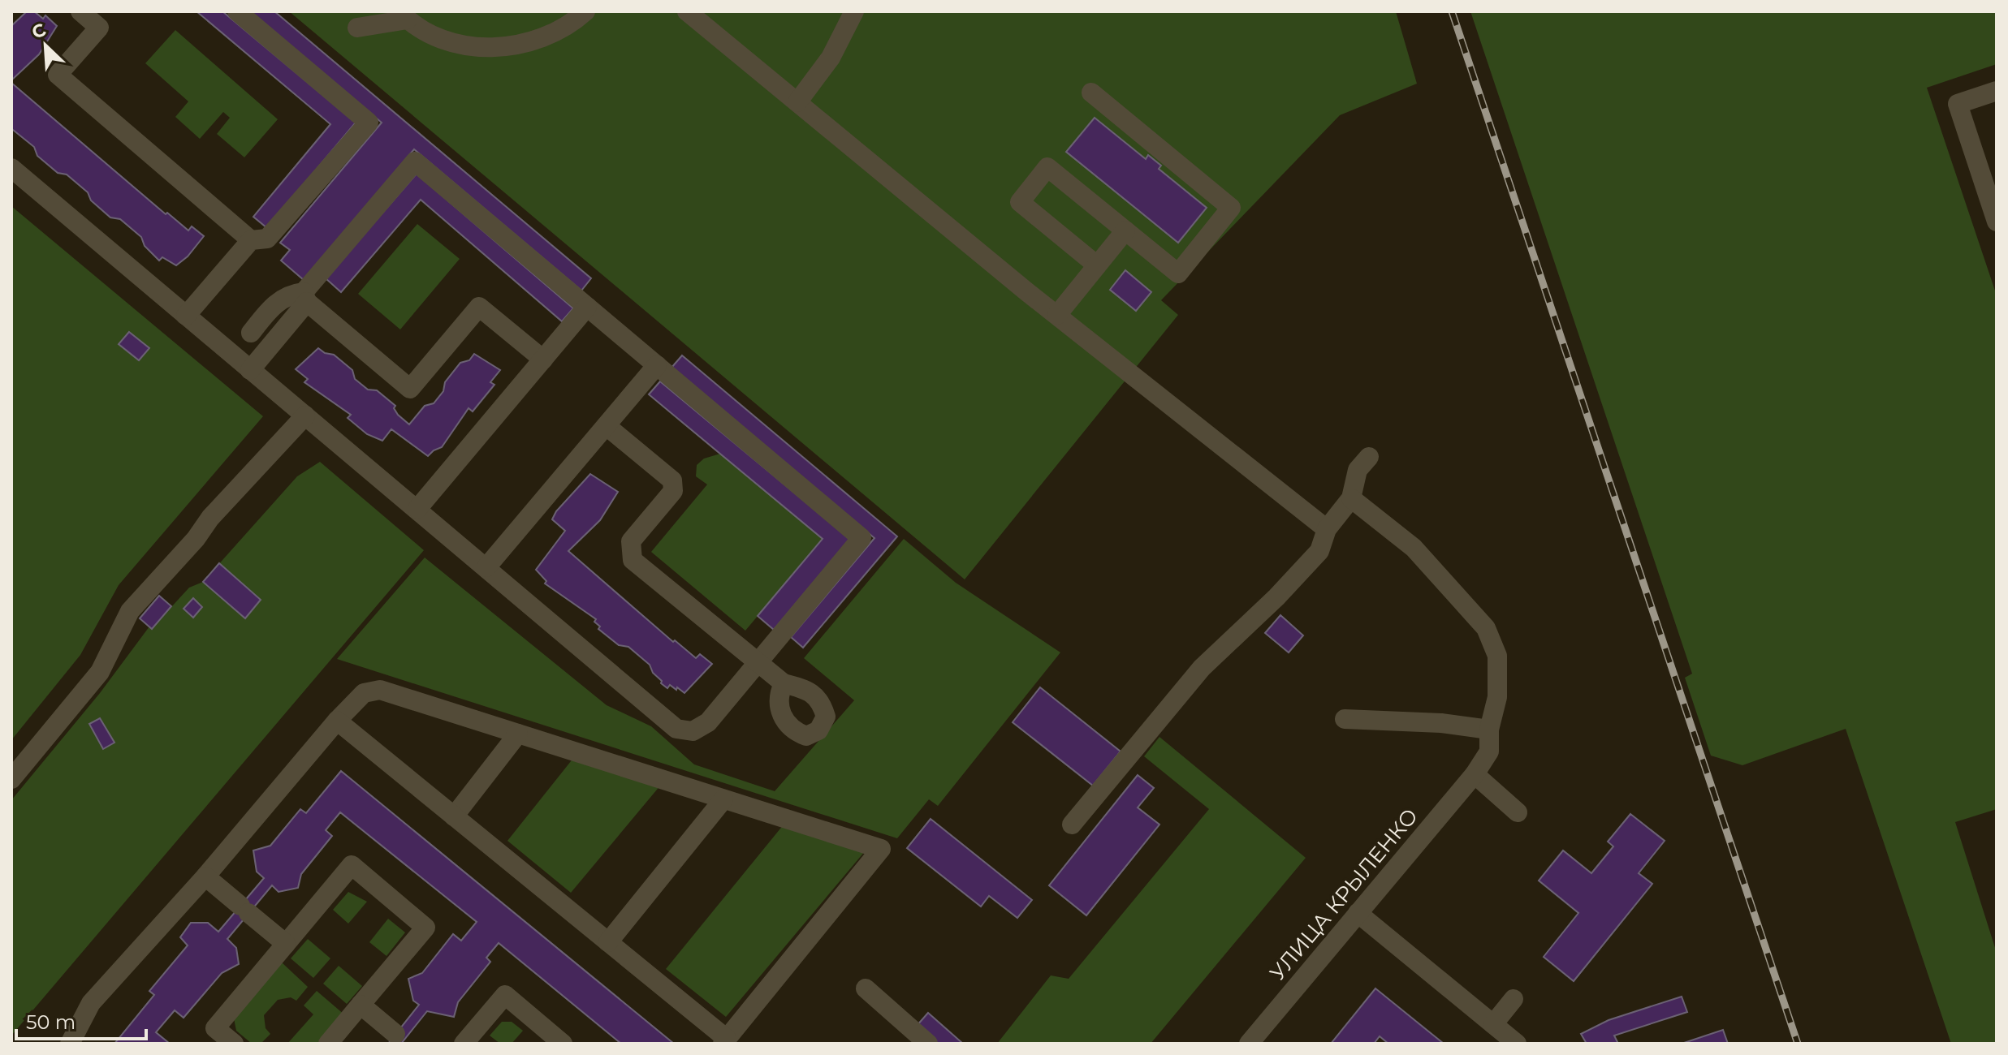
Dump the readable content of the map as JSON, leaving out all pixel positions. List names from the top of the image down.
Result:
{
  "streets": {
    "street": ["УЛИЦА КРЫЛЕНКО"]
  },
  "scale_bar": "50 m",
  "north": "top left"
}
